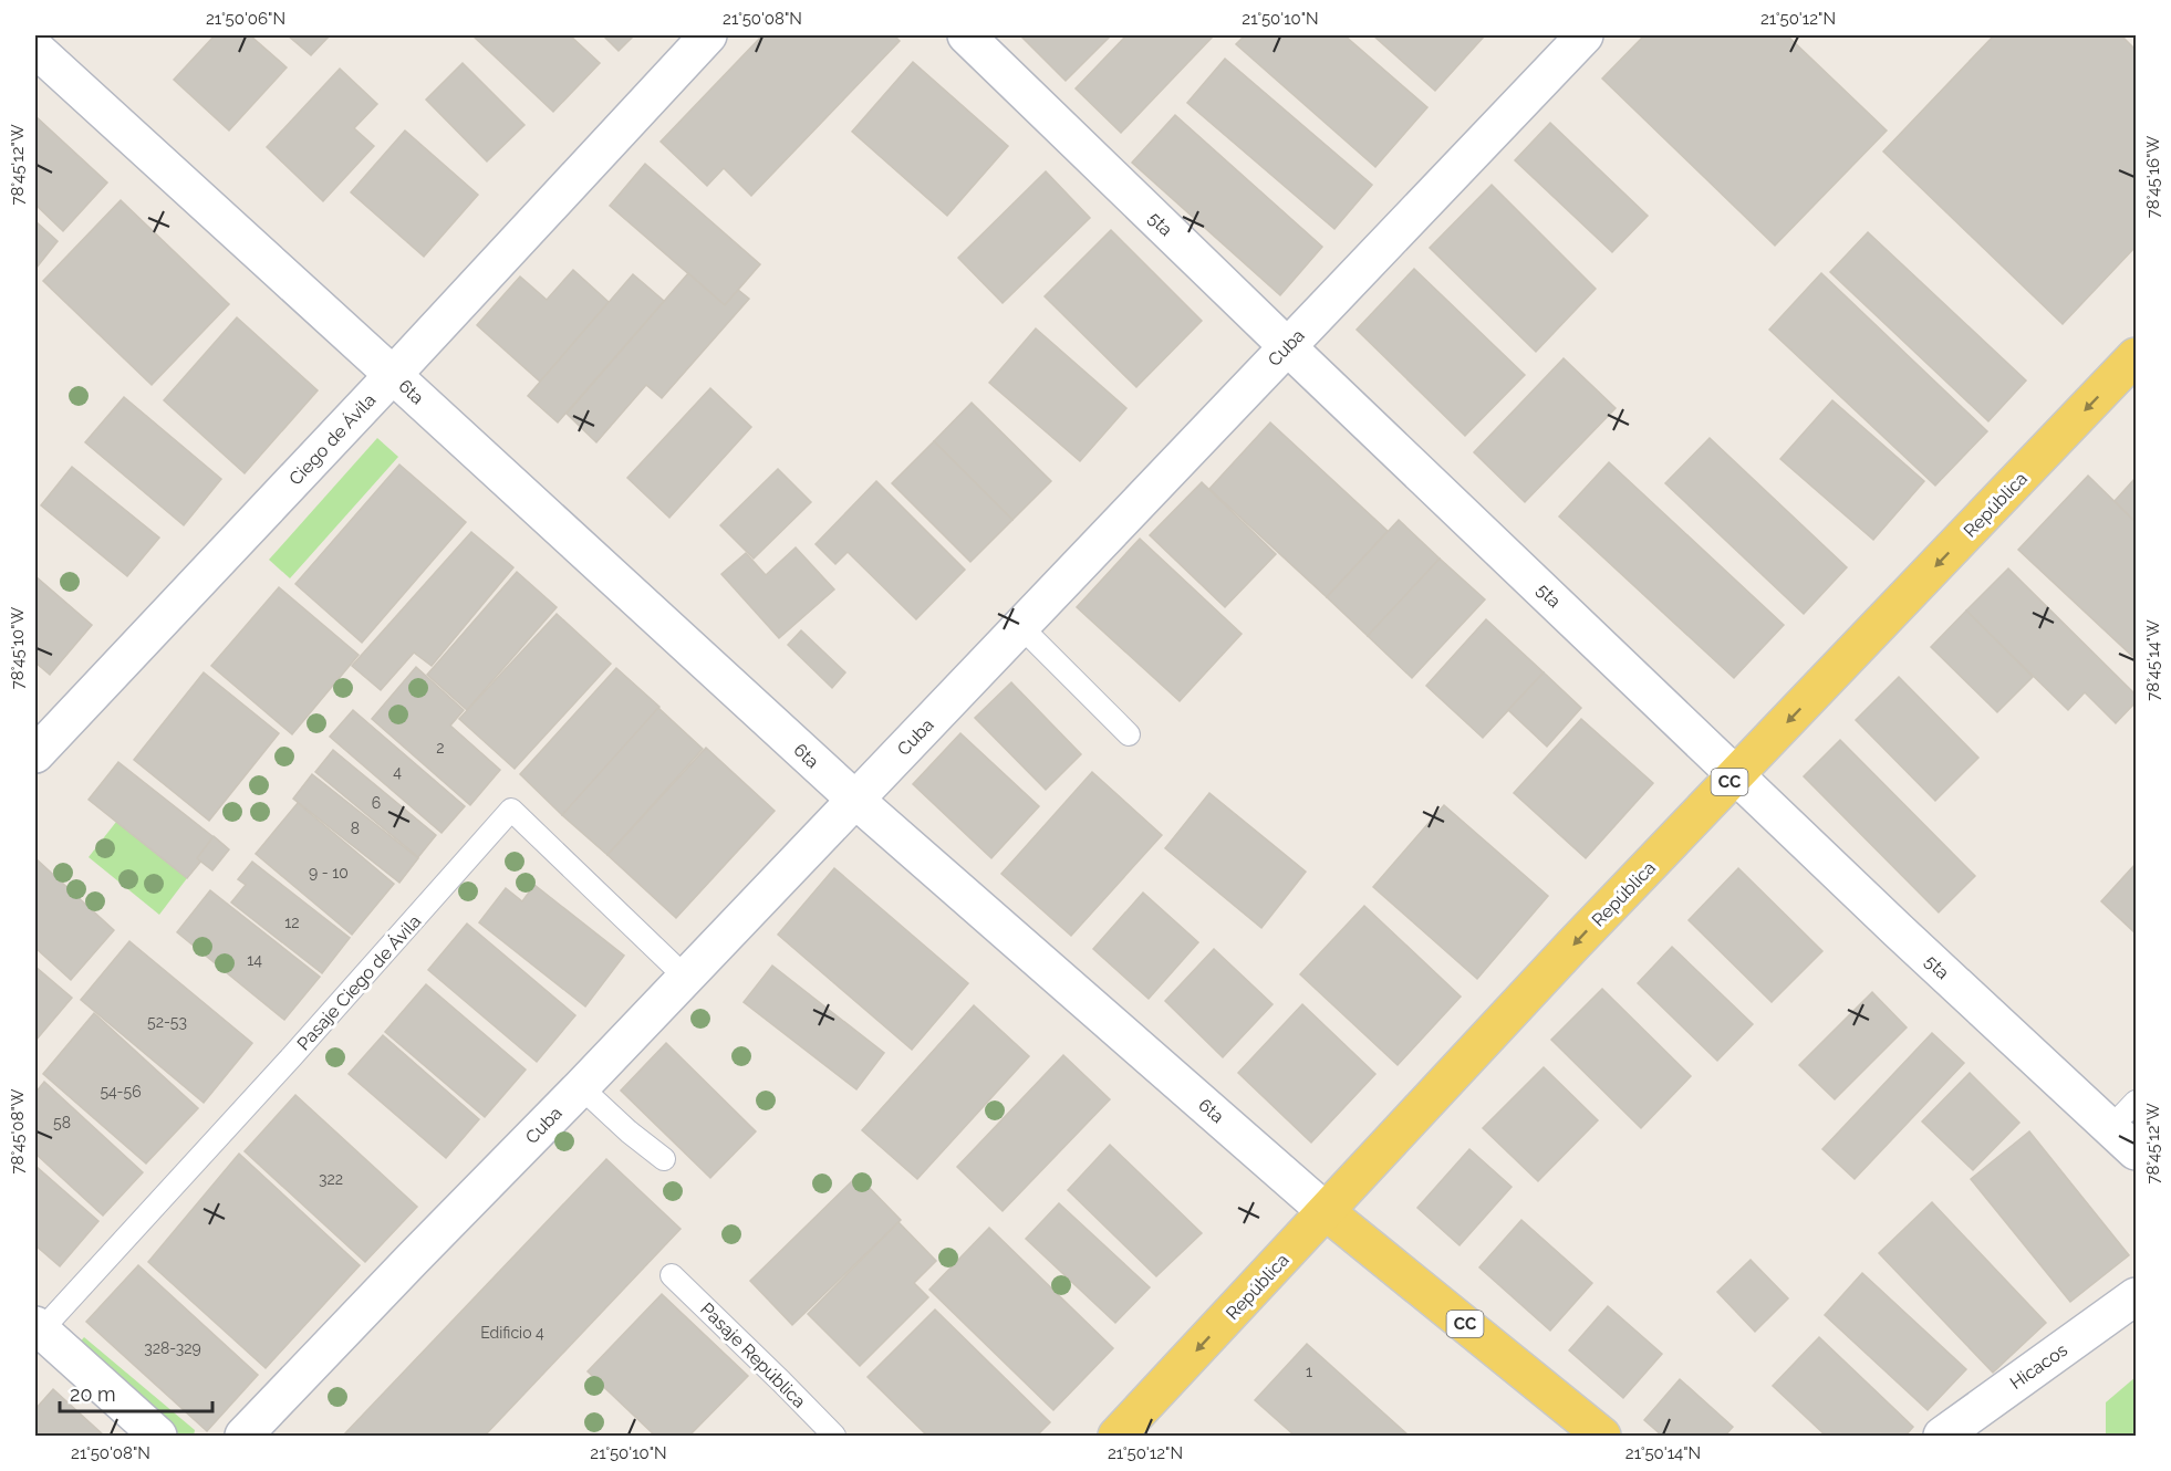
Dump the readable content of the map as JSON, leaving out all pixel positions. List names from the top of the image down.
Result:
{
  "streets": {
    "main road": ["6ta", "República", "CC"],
    "street": [
      "5ta",
      "Cuba",
      "Ciego de Ávila",
      "Hicacos"
    ],
    "lane": ["Pasaje Ciego de Ávila", "Pasaje República"]
  },
  "crossings": [
    ["5ta", "Cuba"],
    ["5ta", "República"],
    ["Cuba", "6ta"],
    ["Cuba", "Pasaje Ciego de Ávila"],
    ["6ta", "Ciego de Ávila"],
    ["6ta", "República"]
  ],
  "one_way": ["República"],
  "house_numbers": [
    "2",
    "4",
    "6",
    "8",
    "9 - 10",
    "12",
    "14",
    "52-53",
    "54-56",
    "58",
    "322",
    "Edificio 4",
    "328-329",
    "1"
  ],
  "scale_bar": "20 m",
  "coordinates": [
    "21°50'06\"N",
    "21°50'08\"N",
    "21°50'10\"N",
    "21°50'12\"N",
    "78°45'12\"W",
    "78°45'16\"W",
    "78°45'10\"W",
    "78°45'14\"W",
    "78°45'08\"W",
    "21°50'14\"N"
  ]
}
